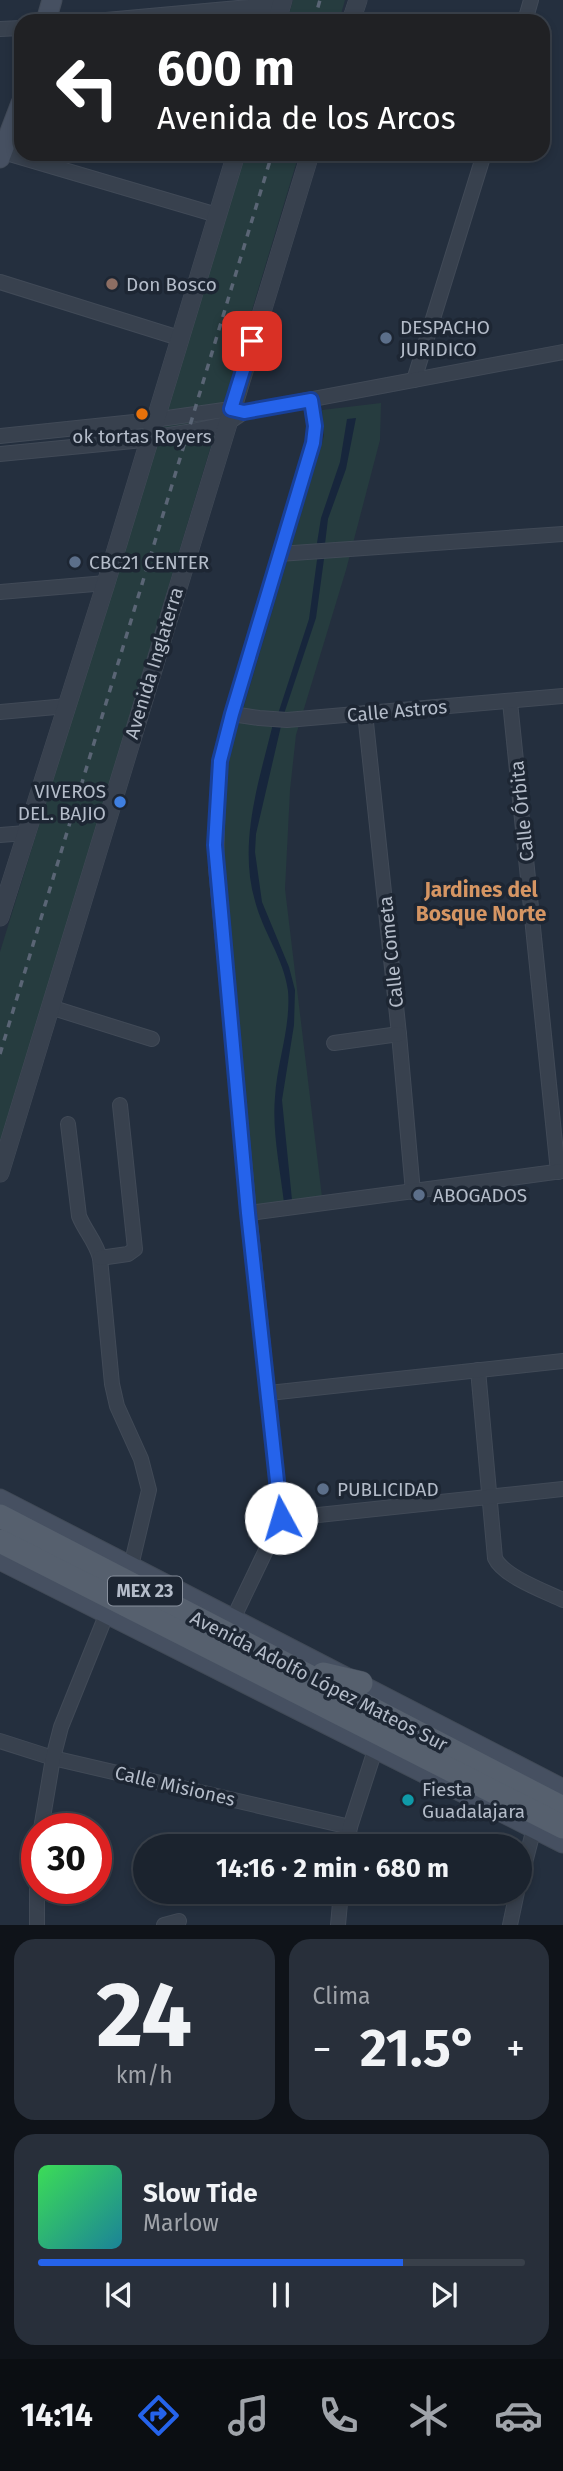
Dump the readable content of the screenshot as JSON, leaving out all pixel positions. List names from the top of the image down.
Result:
{
  "streets": {
    "main road": ["MEX 23", "Avenida Adolfo López Mateos Sur"],
    "street": [
      "Avenida Inglaterra",
      "Calle Astros",
      "Calle Órbita",
      "Calle Cometa",
      "Calle Misiones"
    ]
  },
  "crossings": [
    ["Calle Astros", "Calle Órbita"],
    ["Calle Astros", "Calle Cometa"]
  ],
  "districts": ["Jardines del Bosque Norte"],
  "places": [
    "Don Bosco",
    "DESPACHO JURIDICO",
    "ok tortas Royers",
    "CBC21 CENTER",
    "VIVEROS DEL. BAJIO",
    "ABOGADOS",
    "PUBLICIDAD",
    "Fiesta Guadalajara"
  ],
  "page": {
    "turn": ["600 m", "Avenida de los Arcos"],
    "limit": "30",
    "trip": "14:16 · 2 min · 680 m",
    "tile": [
      ["24", "km/h"],
      "Clima"
    ],
    "heat": ["−", "21.5°", "+"],
    "song": ["Slow Tide", "Marlow"],
    "tabs": "14:14"
  }
}
